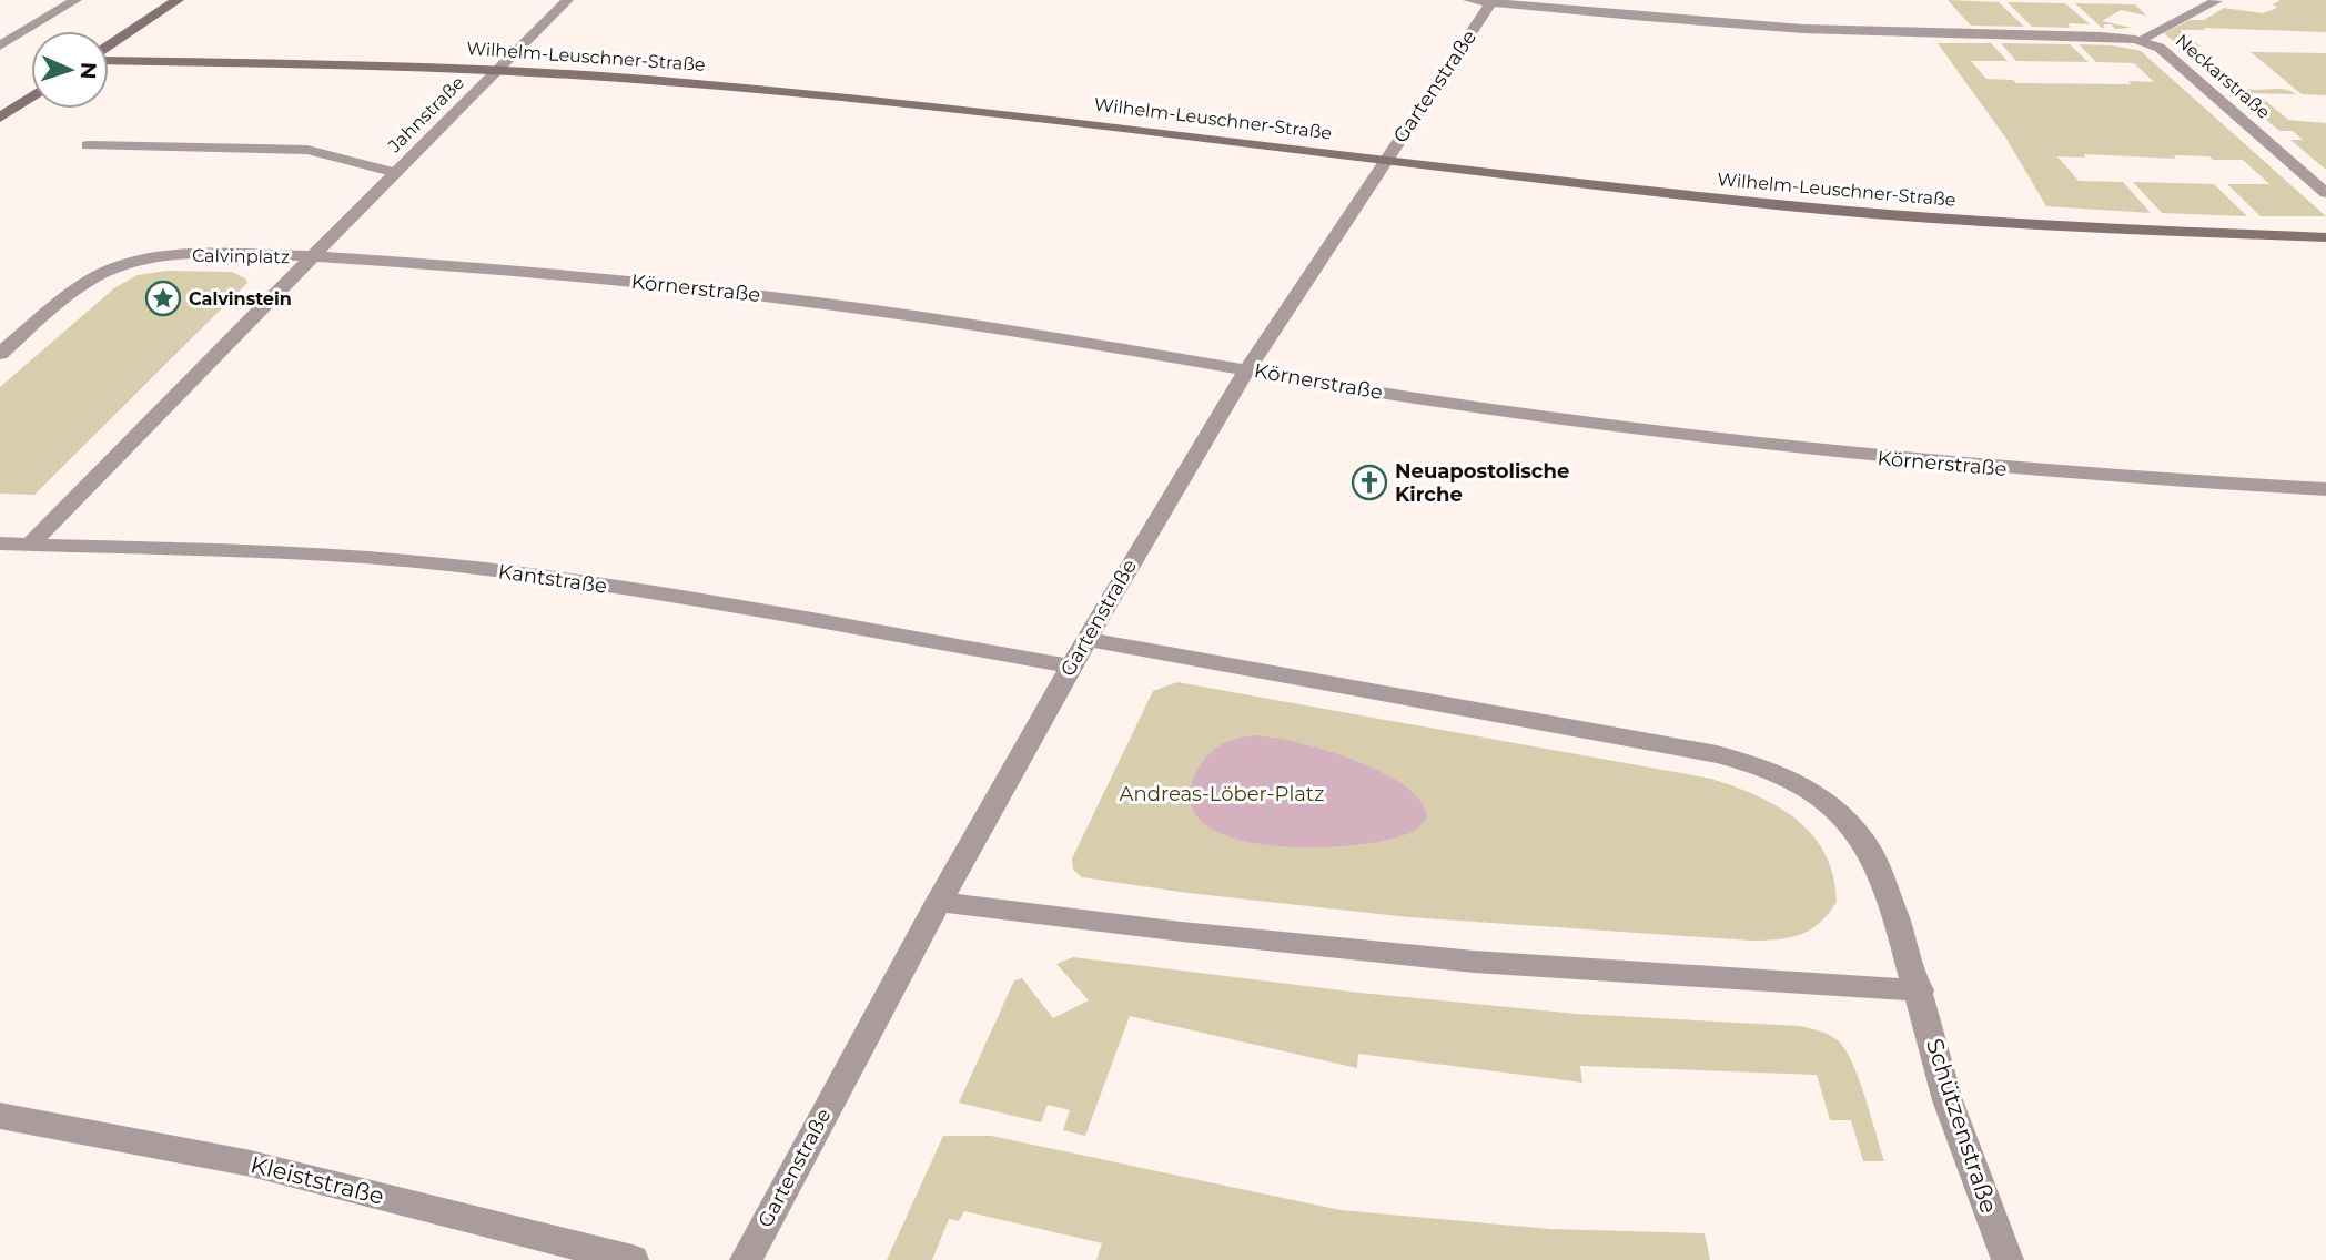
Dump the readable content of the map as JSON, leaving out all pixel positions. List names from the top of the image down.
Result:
{
  "streets": {
    "street": [
      "Wilhelm-Leuschner-Straße",
      "Neckarstraße",
      "Gartenstraße",
      "Jahnstraße",
      "Calvinplatz",
      "Körnerstraße",
      "Kantstraße",
      "Schützenstraße",
      "Kleiststraße"
    ]
  },
  "crossings": [
    ["Wilhelm-Leuschner-Straße", "Gartenstraße"],
    ["Wilhelm-Leuschner-Straße", "Jahnstraße"],
    ["Neckarstraße", "Gartenstraße"],
    ["Gartenstraße", "Körnerstraße"],
    ["Gartenstraße", "Kantstraße"],
    ["Jahnstraße", "Calvinplatz"],
    ["Jahnstraße", "Körnerstraße"],
    ["Calvinplatz", "Körnerstraße"],
    ["Calvinplatz", "Kantstraße"]
  ],
  "parks": ["Andreas-Löber-Platz"],
  "places": {
    "place": ["Calvinstein"],
    "church": ["Neuapostolische Kirche"]
  },
  "north": "right"
}
